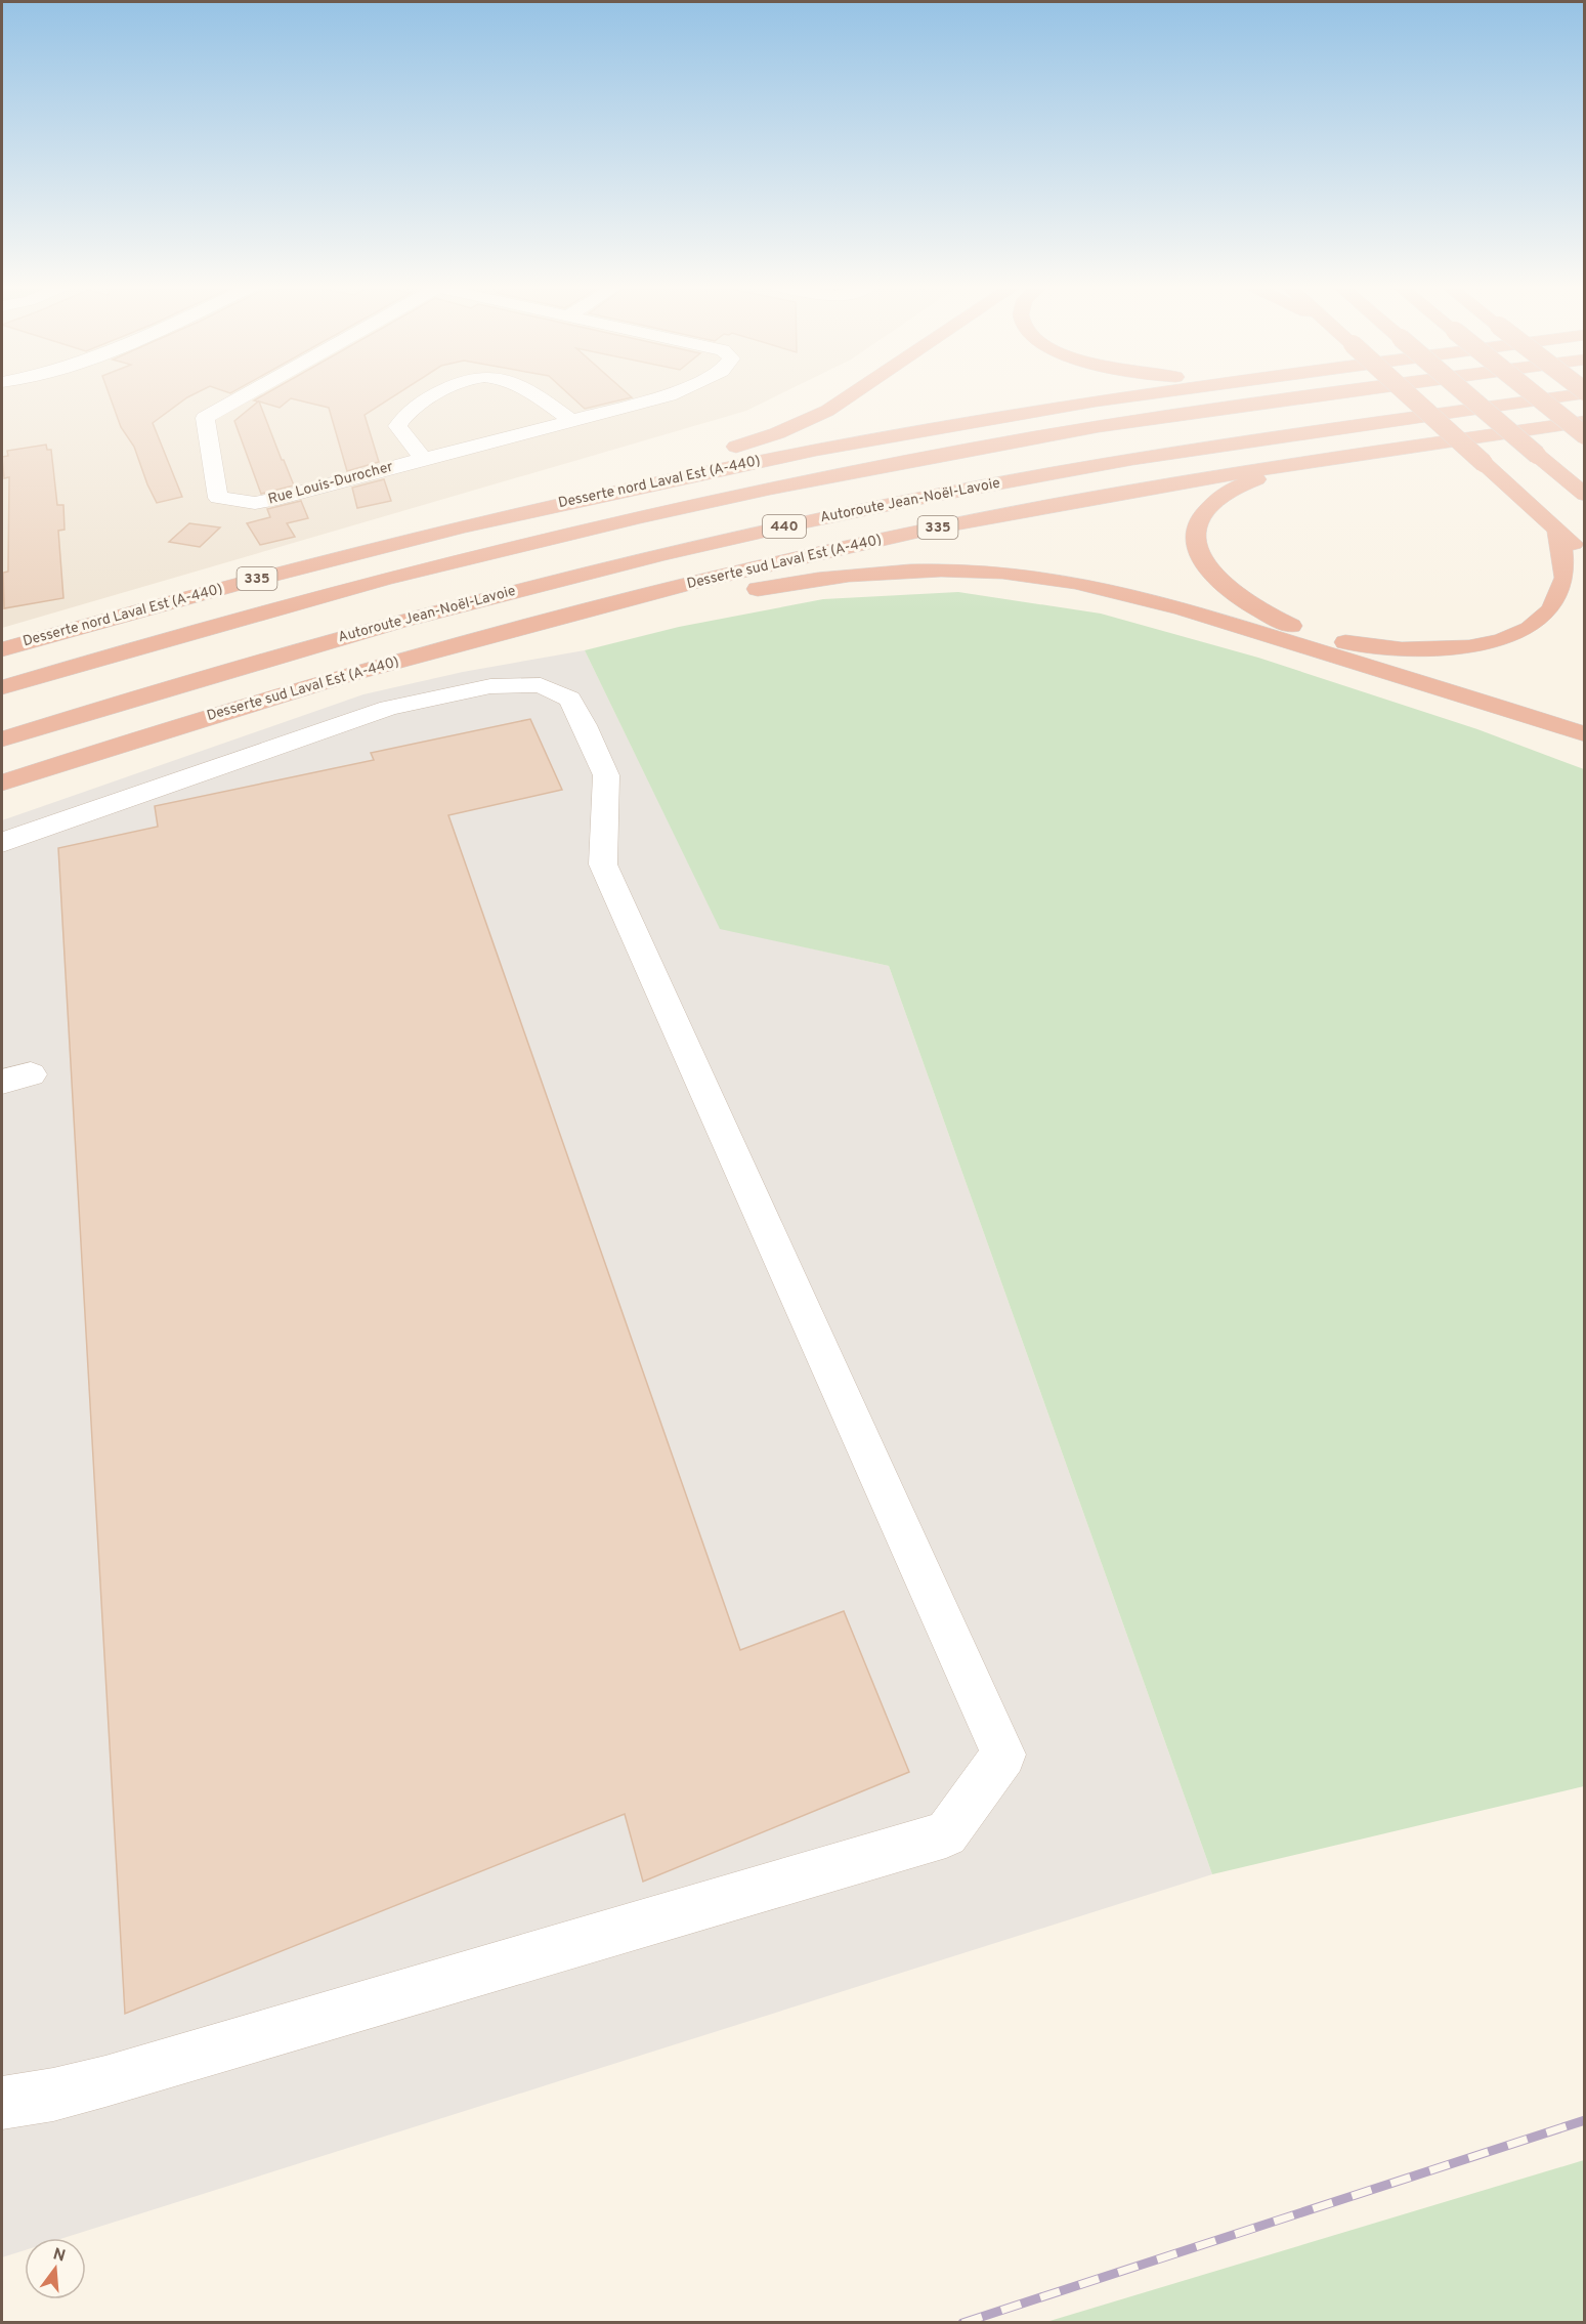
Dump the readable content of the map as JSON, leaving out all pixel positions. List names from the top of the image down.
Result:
{
  "streets": {
    "highway": [
      "Desserte nord Laval Est (A-440)",
      "Autoroute Jean-Noël-Lavoie",
      "440",
      "335",
      "Desserte sud Laval Est (A-440)"
    ],
    "street": ["Rue Louis-Durocher"]
  },
  "crossings": [
    ["Desserte nord Laval Est (A-440)", "335"]
  ],
  "north": "top"
}
